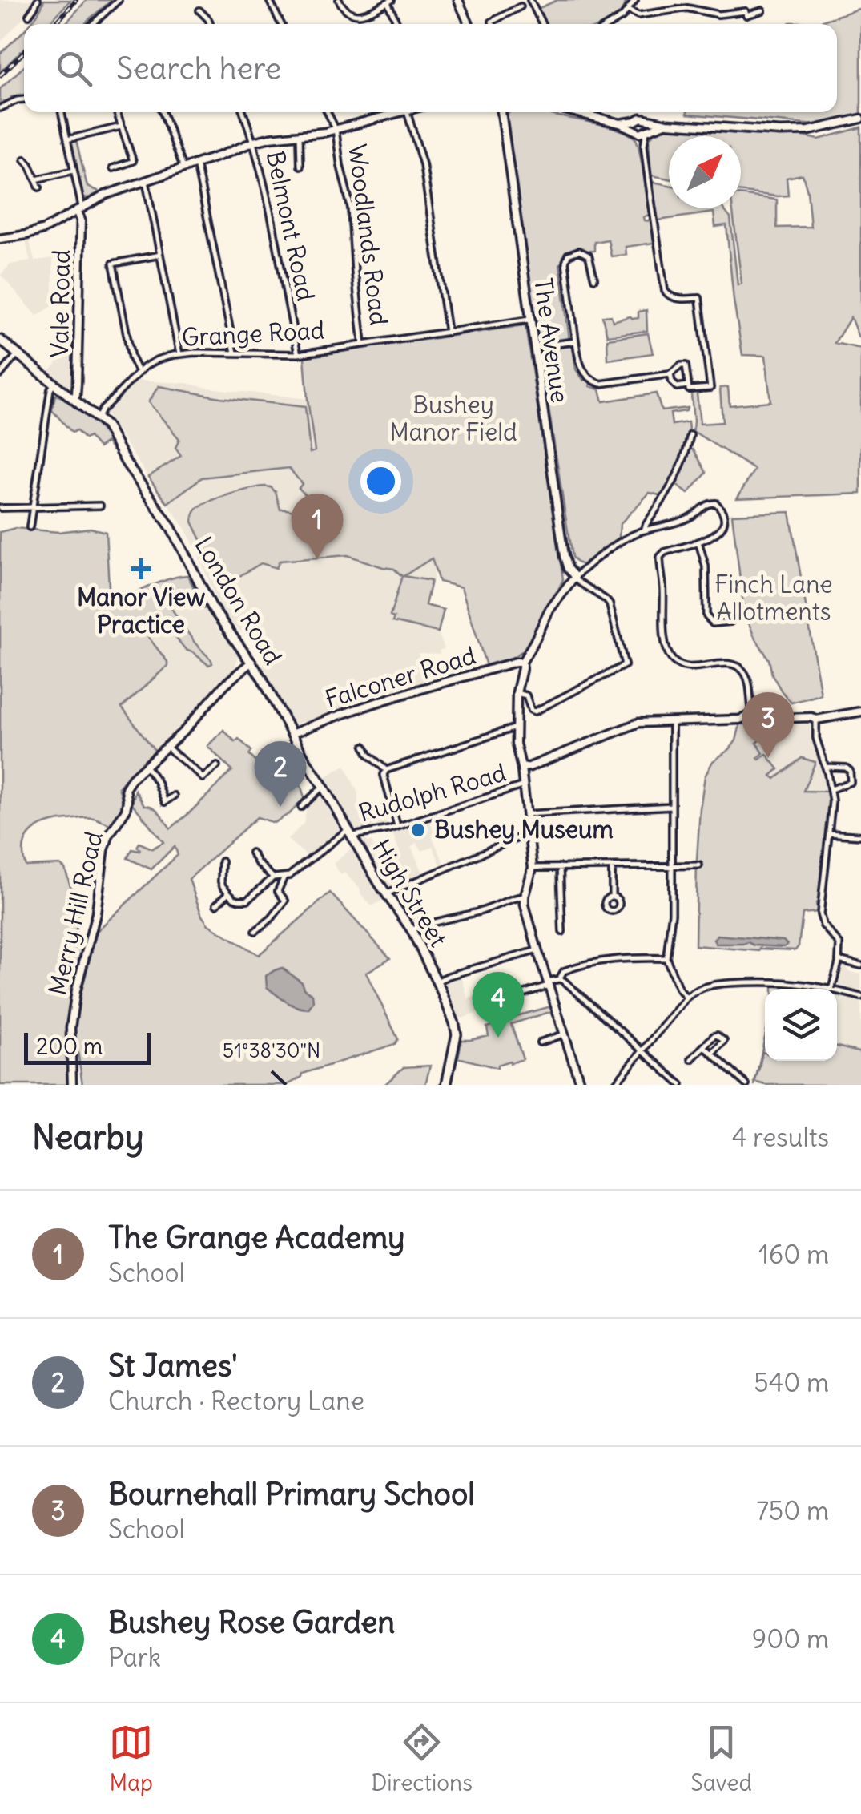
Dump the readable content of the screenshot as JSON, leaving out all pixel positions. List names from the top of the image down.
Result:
{
  "streets": {
    "main road": ["London Road", "High Street"],
    "street": [
      "Belmont Road",
      "Woodlands Road",
      "Vale Road",
      "Grange Road",
      "The Avenue",
      "Falconer Road",
      "Rudolph Road",
      "Merry Hill Road"
    ]
  },
  "crossings": [
    ["Belmont Road", "Grange Road"],
    ["Woodlands Road", "Grange Road"],
    ["Vale Road", "London Road"],
    ["Grange Road", "The Avenue"],
    ["Grange Road", "London Road"],
    ["London Road", "Falconer Road"],
    ["London Road", "High Street"],
    ["London Road", "Merry Hill Road"],
    ["Falconer Road", "High Street"],
    ["Rudolph Road", "High Street"]
  ],
  "parks": ["Bushey Manor Field", "Finch Lane Allotments"],
  "places": {
    "health": ["Manor View Practice"],
    "other": ["Bushey Museum"]
  },
  "scale_bar": "200 m",
  "north": "top right",
  "page": {
    "search": "Search here",
    "pins": [
      "1",
      "3",
      "2",
      "4"
    ],
    "scale": "200 m",
    "heading": ["Nearby", "4 results"],
    "list": [
      {
        "mark": "1",
        "name": "The Grange Academy",
        "note": "School",
        "value": "160 m"
      },
      {
        "mark": "2",
        "name": "St James'",
        "note": "Church · Rectory Lane",
        "value": "540 m"
      },
      {
        "mark": "3",
        "name": "Bournehall Primary School",
        "note": "School",
        "value": "750 m"
      },
      {
        "mark": "4",
        "name": "Bushey Rose Garden",
        "note": "Park",
        "value": "900 m"
      }
    ],
    "nav": ["Map", "Directions", "Saved"]
  },
  "coordinates": ["51°38'30\"N"]
}
